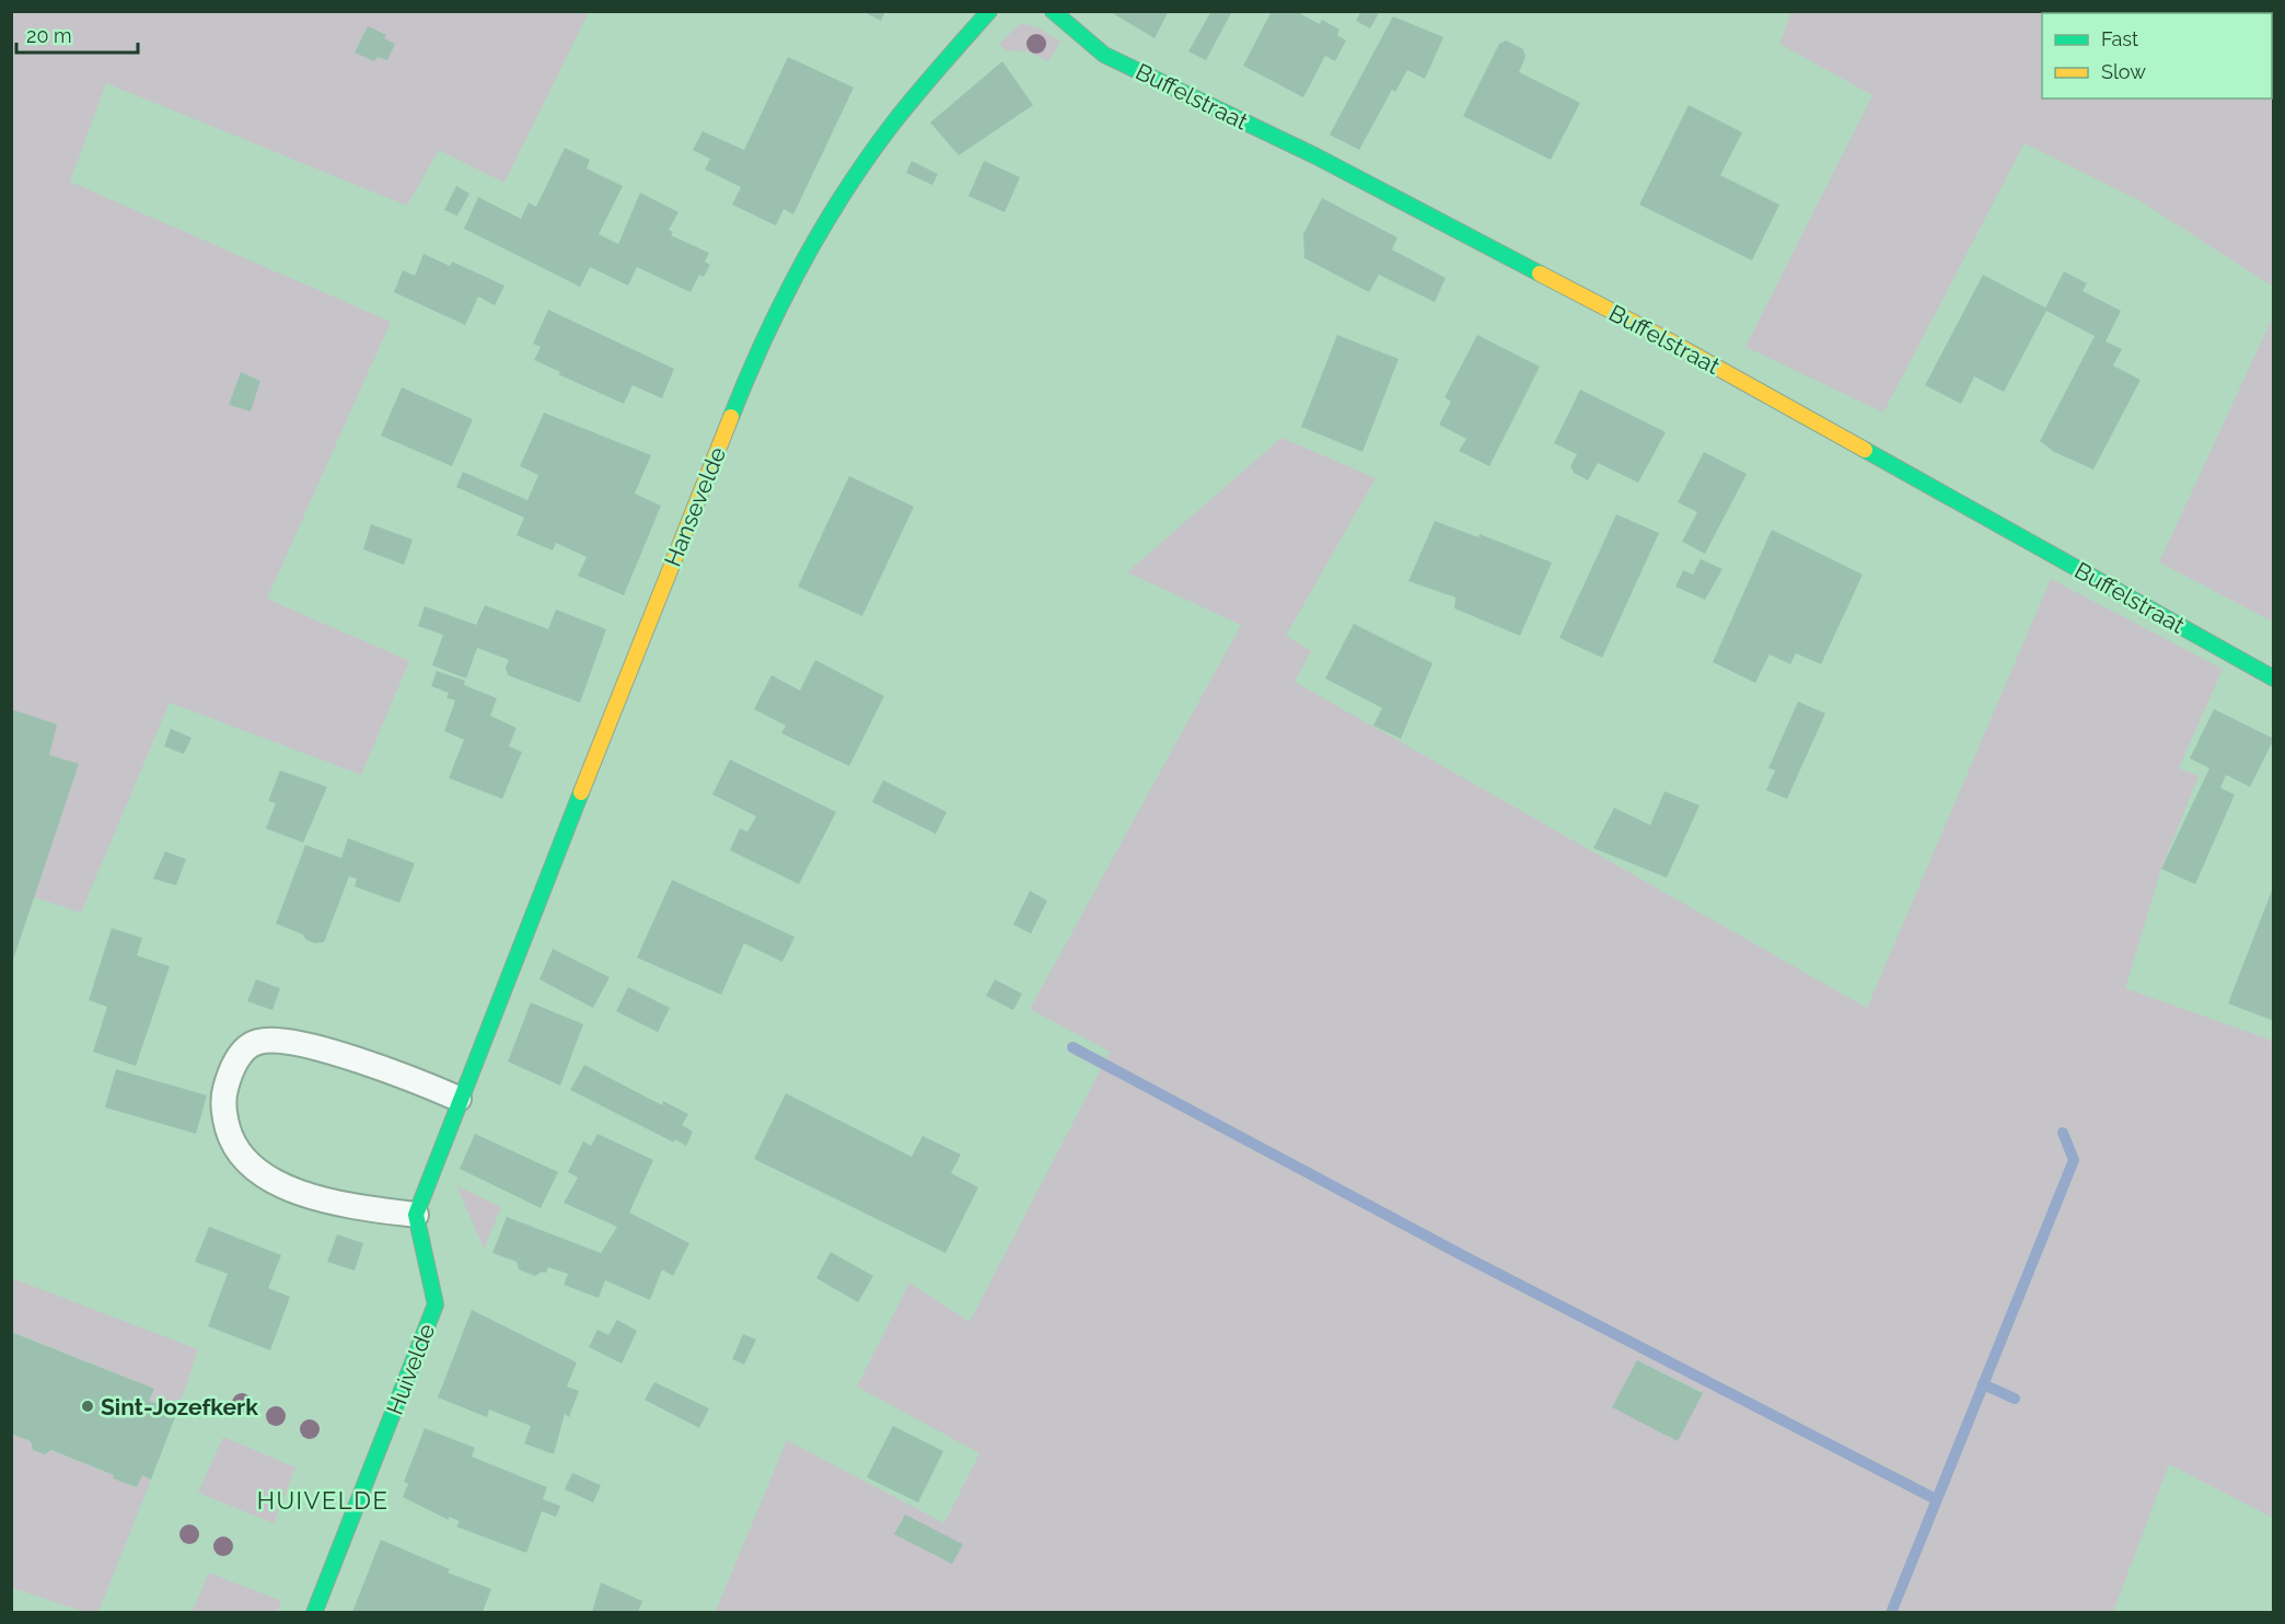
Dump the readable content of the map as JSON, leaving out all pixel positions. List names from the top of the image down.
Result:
{
  "streets": {
    "street": ["Buffelstraat", "Hansevelde", "Huivelde"]
  },
  "crossings": [
    ["Hansevelde", "Huivelde"]
  ],
  "districts": ["HUIVELDE"],
  "places": ["Sint-Jozefkerk"],
  "legend": ["Fast", "Slow"],
  "scale_bar": "20 m"
}
